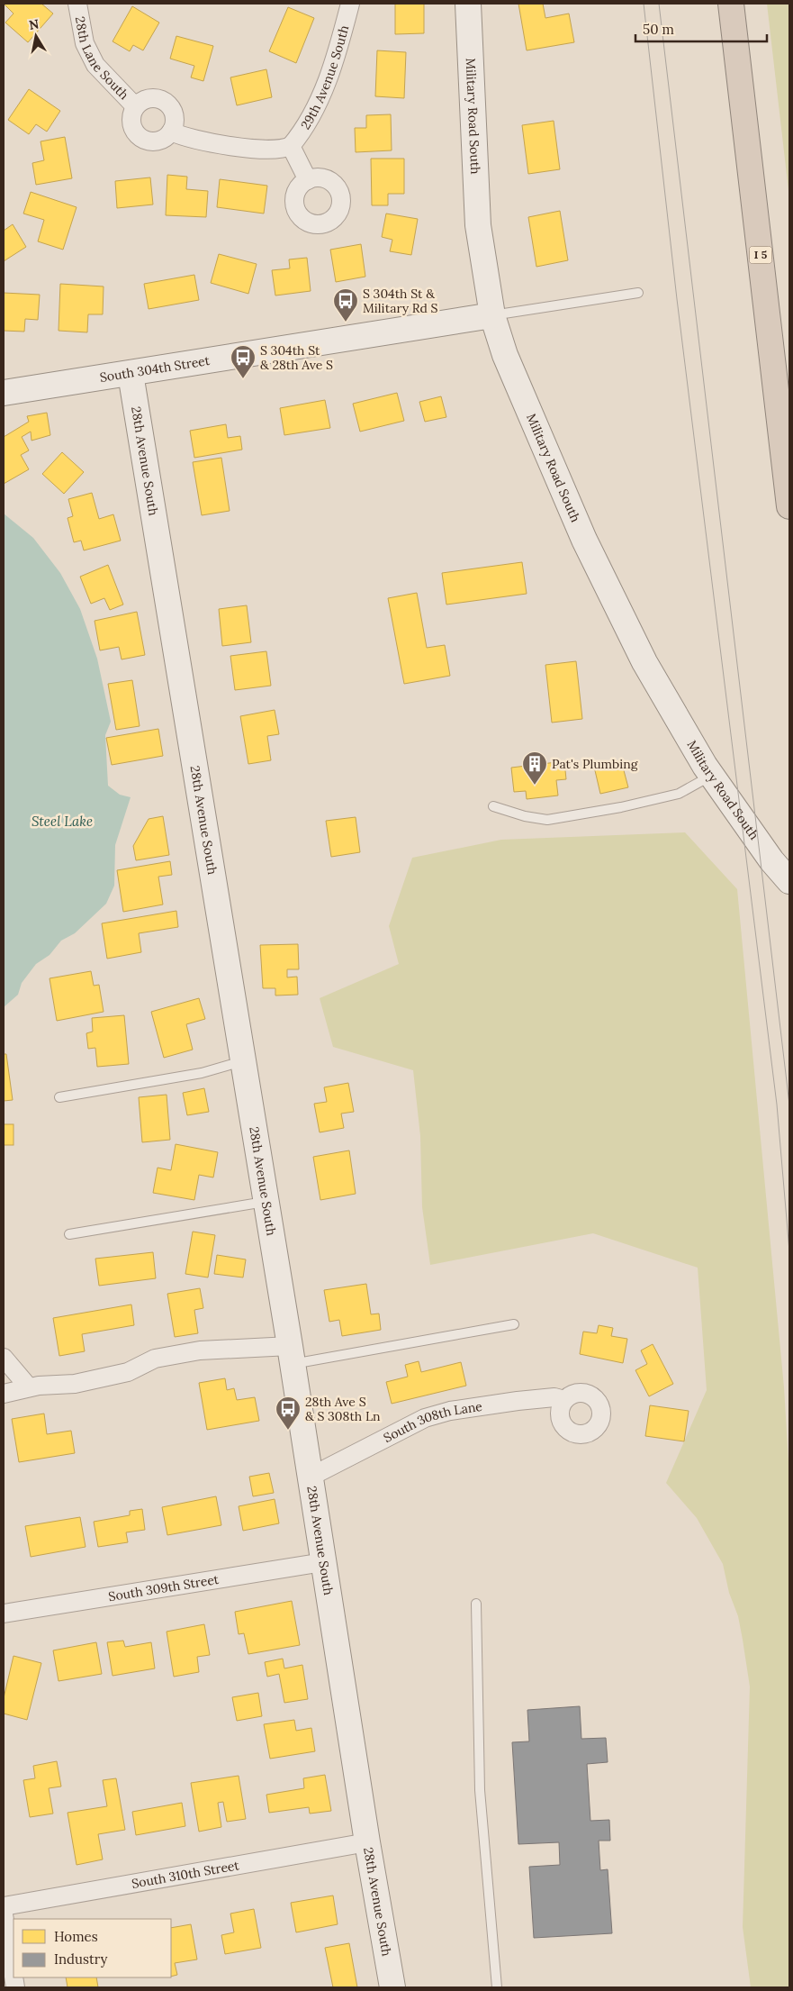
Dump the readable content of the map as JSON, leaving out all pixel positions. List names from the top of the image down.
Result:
{
  "streets": {
    "highway": ["I 5"],
    "street": [
      "28th Lane South",
      "29th Avenue South",
      "Military Road South",
      "South 304th Street",
      "28th Avenue South",
      "South 308th Lane",
      "South 309th Street",
      "South 310th Street"
    ]
  },
  "crossings": [
    ["Military Road South", "South 304th Street"],
    ["South 304th Street", "28th Avenue South"],
    ["28th Avenue South", "South 308th Lane"],
    ["28th Avenue South", "South 309th Street"],
    ["28th Avenue South", "South 310th Street"]
  ],
  "water": ["Steel Lake"],
  "places": {
    "bus stop": ["S 304th St & Military Rd S", "S 304th St & 28th Ave S", "28th Ave S & S 308th Ln"],
    "building": ["Pat's Plumbing"]
  },
  "legend": ["Homes", "Industry"],
  "scale_bar": "50 m",
  "north": "top"
}
